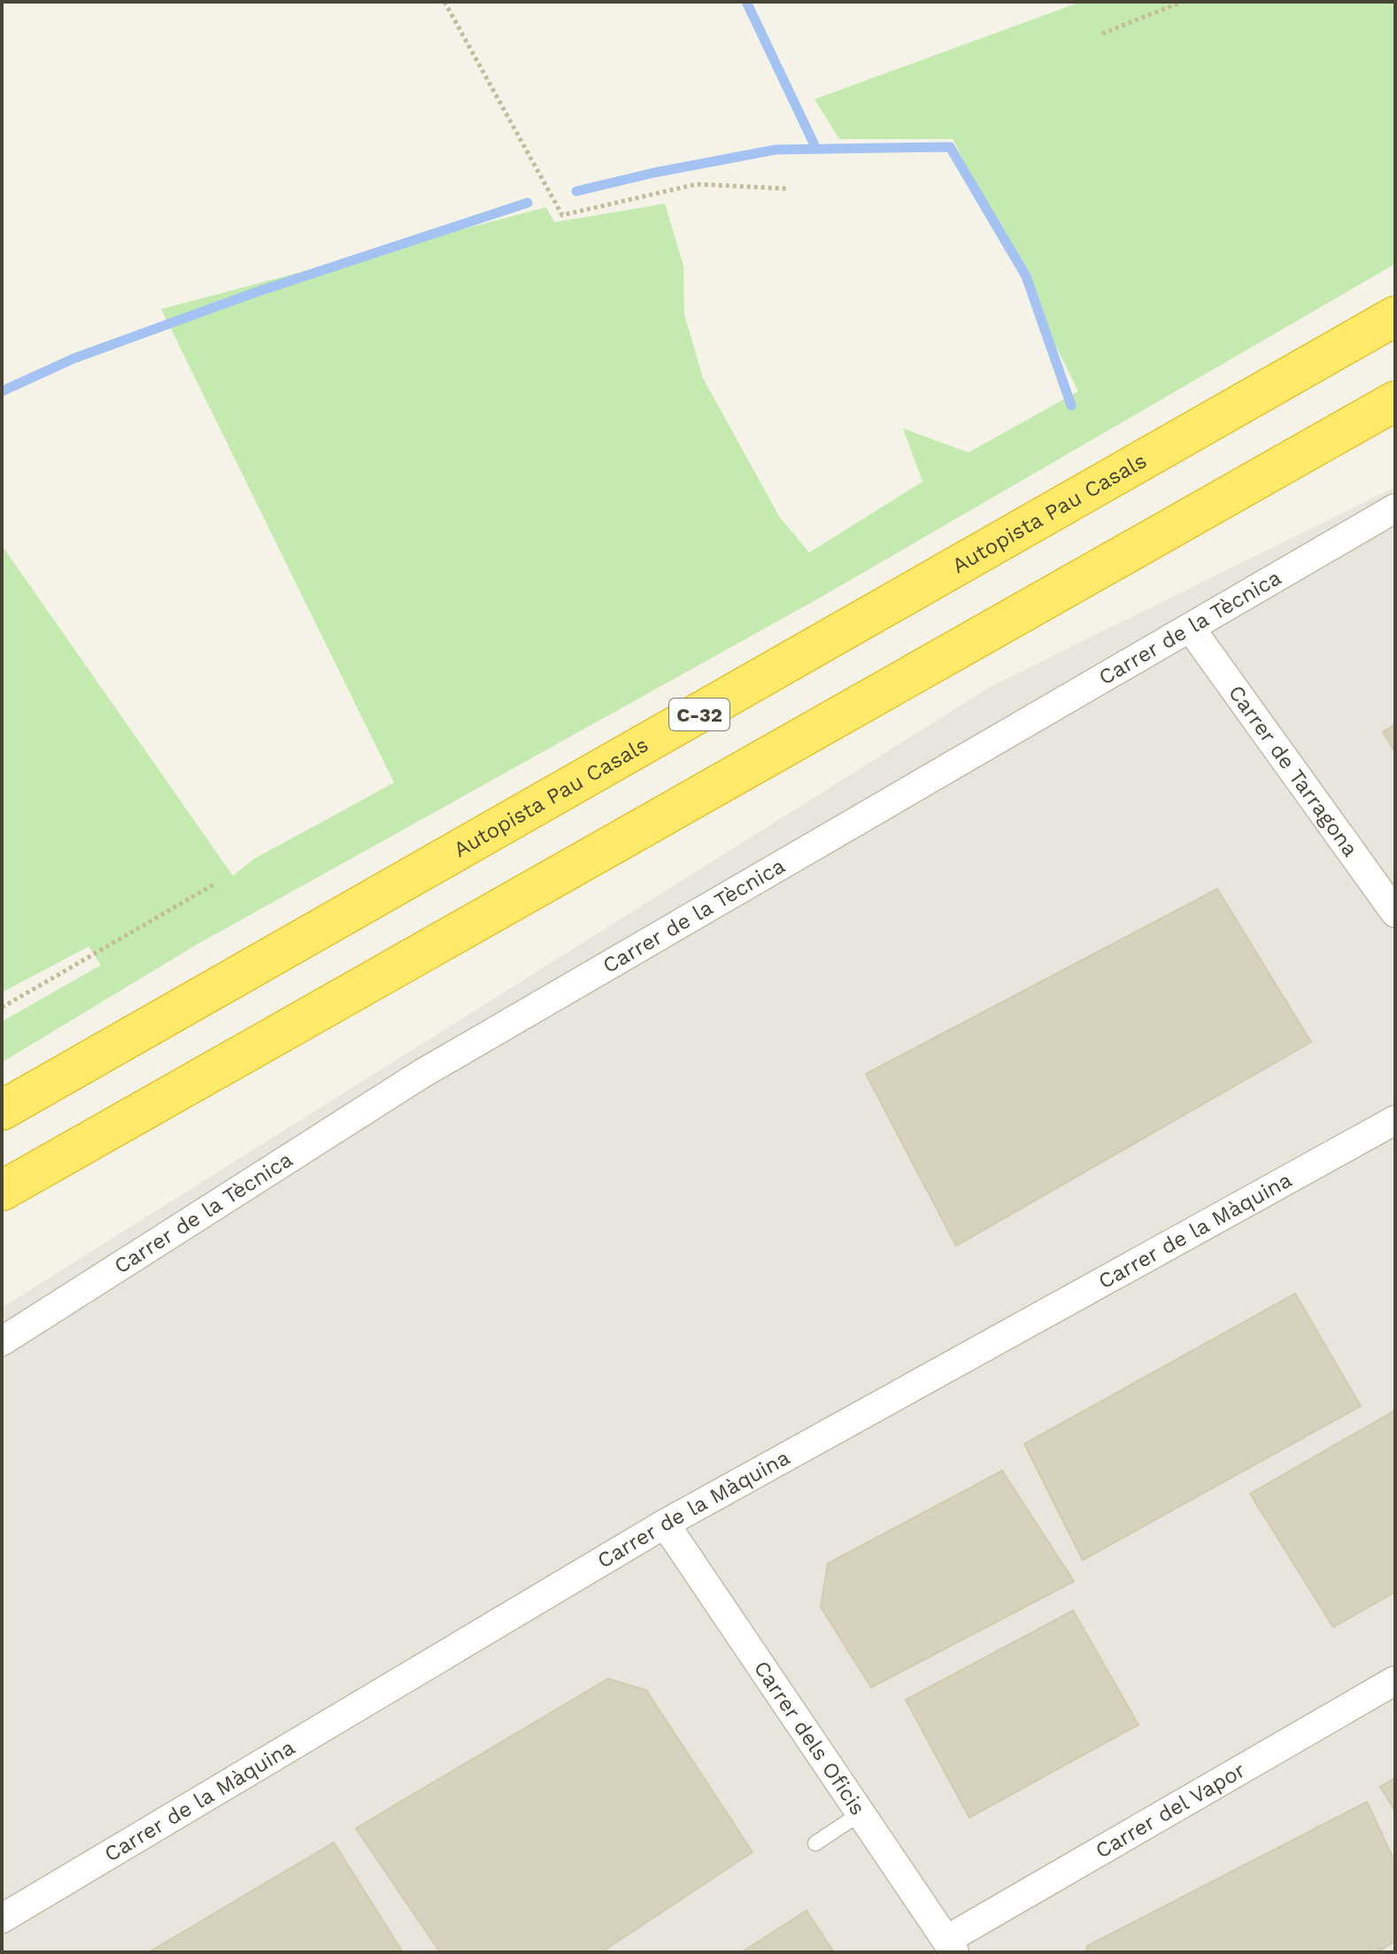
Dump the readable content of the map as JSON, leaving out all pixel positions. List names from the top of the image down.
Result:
{
  "streets": {
    "highway": ["Autopista Pau Casals", "C-32"],
    "street": [
      "Carrer de la Tècnica",
      "Carrer de Tarragona",
      "Carrer de la Màquina",
      "Carrer dels Oficis",
      "Carrer del Vapor"
    ]
  },
  "crossings": [
    ["Carrer de la Tècnica", "Carrer de Tarragona"],
    ["Carrer de la Màquina", "Carrer dels Oficis"],
    ["Carrer dels Oficis", "Carrer del Vapor"]
  ]
}
